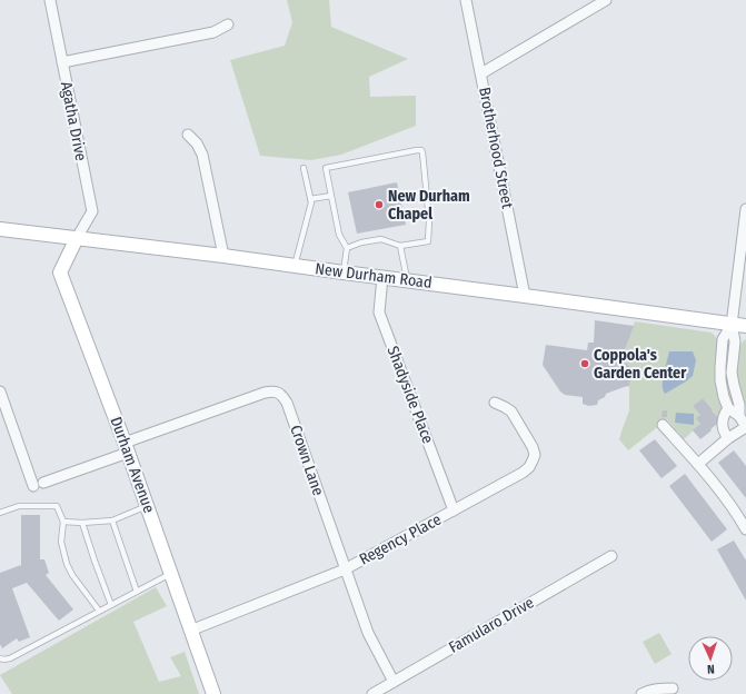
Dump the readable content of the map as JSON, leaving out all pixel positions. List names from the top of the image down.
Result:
{
  "streets": {
    "main road": ["New Durham Road", "Durham Avenue"],
    "street": [
      "Agatha Drive",
      "Brotherhood Street",
      "Shadyside Place",
      "Crown Lane",
      "Regency Place",
      "Famularo Drive"
    ]
  },
  "crossings": [
    ["Agatha Drive", "New Durham Road"],
    ["Agatha Drive", "Durham Avenue"],
    ["Brotherhood Street", "New Durham Road"],
    ["New Durham Road", "Shadyside Place"],
    ["New Durham Road", "Durham Avenue"],
    ["Shadyside Place", "Regency Place"],
    ["Crown Lane", "Durham Avenue"],
    ["Crown Lane", "Regency Place"],
    ["Crown Lane", "Famularo Drive"],
    ["Durham Avenue", "Regency Place"]
  ],
  "places": ["New Durham Chapel", "Coppola's Garden Center"],
  "north": "bottom"
}
